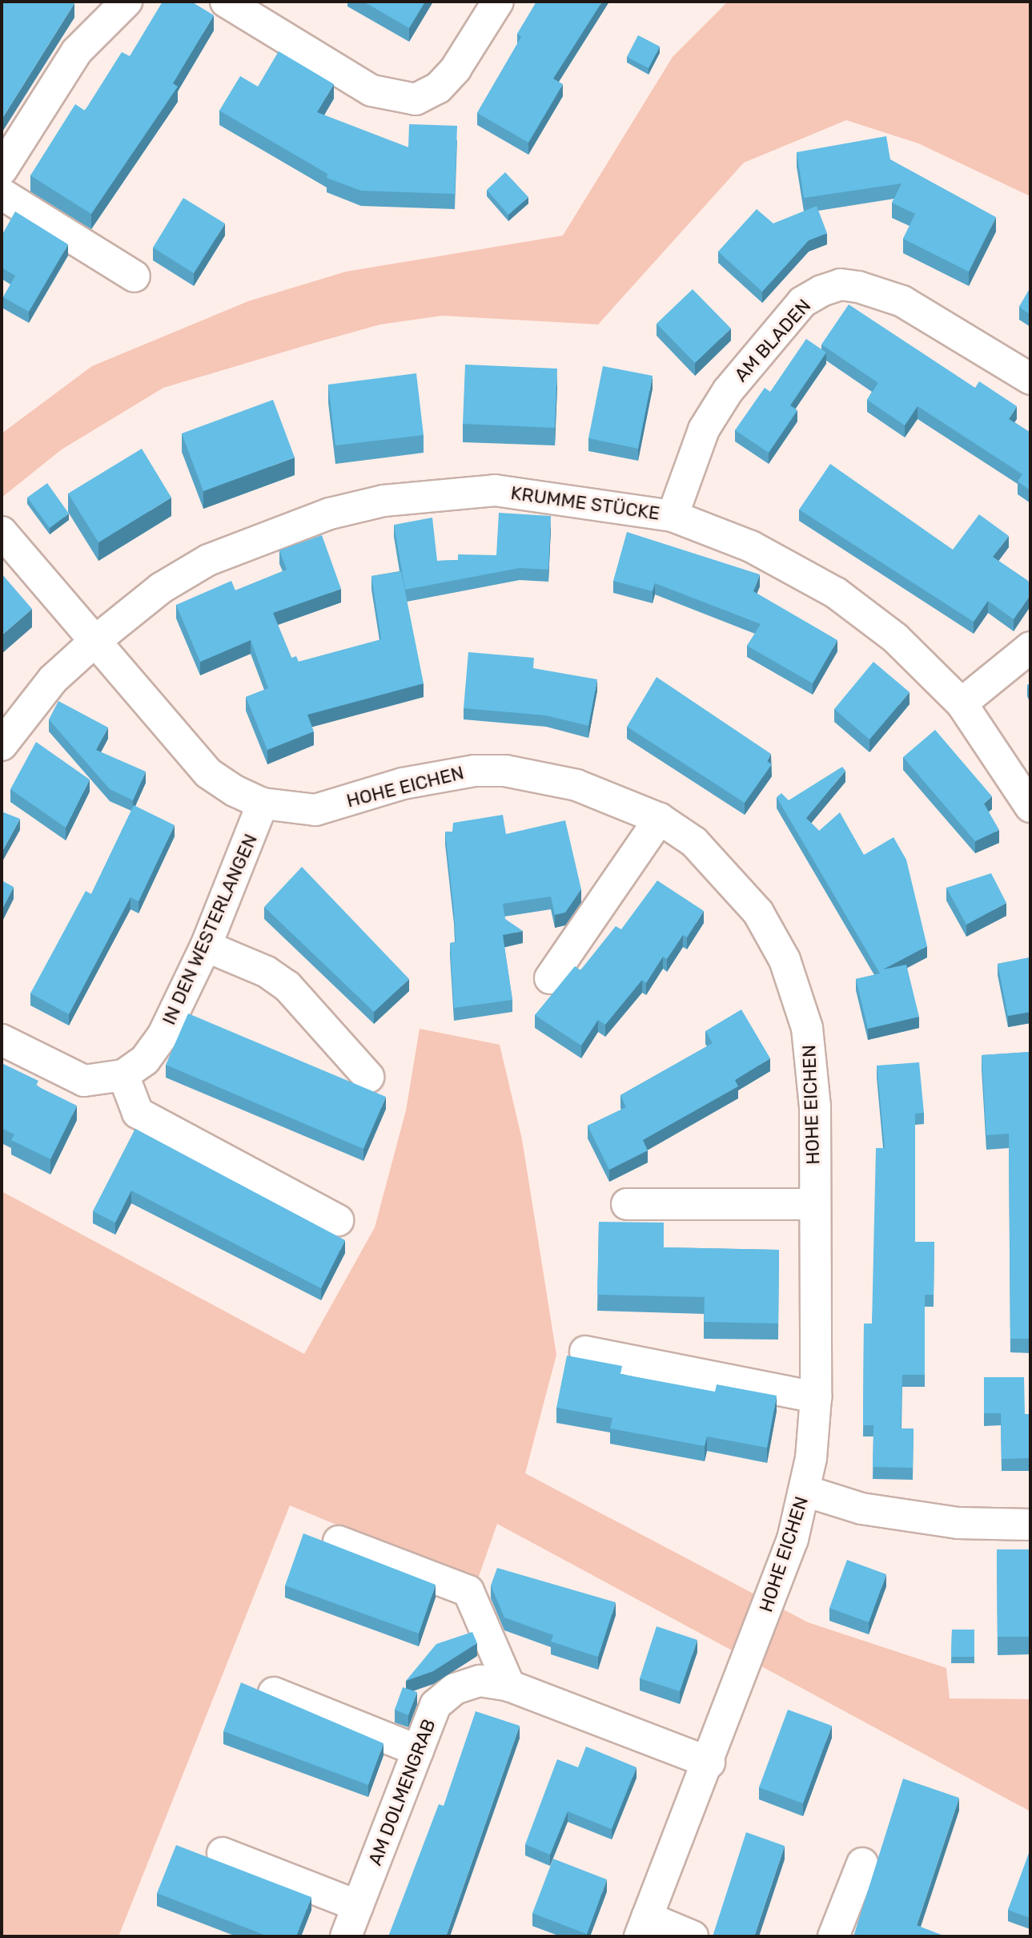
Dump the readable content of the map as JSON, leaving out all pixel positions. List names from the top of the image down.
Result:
{
  "streets": {
    "street": [
      "AM BLADEN",
      "KRUMME STÜCKE",
      "HOHE EICHEN",
      "IN DEN WESTERLANGEN",
      "AM DOLMENGRAB"
    ]
  },
  "crossings": [
    ["AM BLADEN", "KRUMME STÜCKE"],
    ["KRUMME STÜCKE", "HOHE EICHEN"],
    ["HOHE EICHEN", "IN DEN WESTERLANGEN"],
    ["HOHE EICHEN", "AM DOLMENGRAB"]
  ]
}
